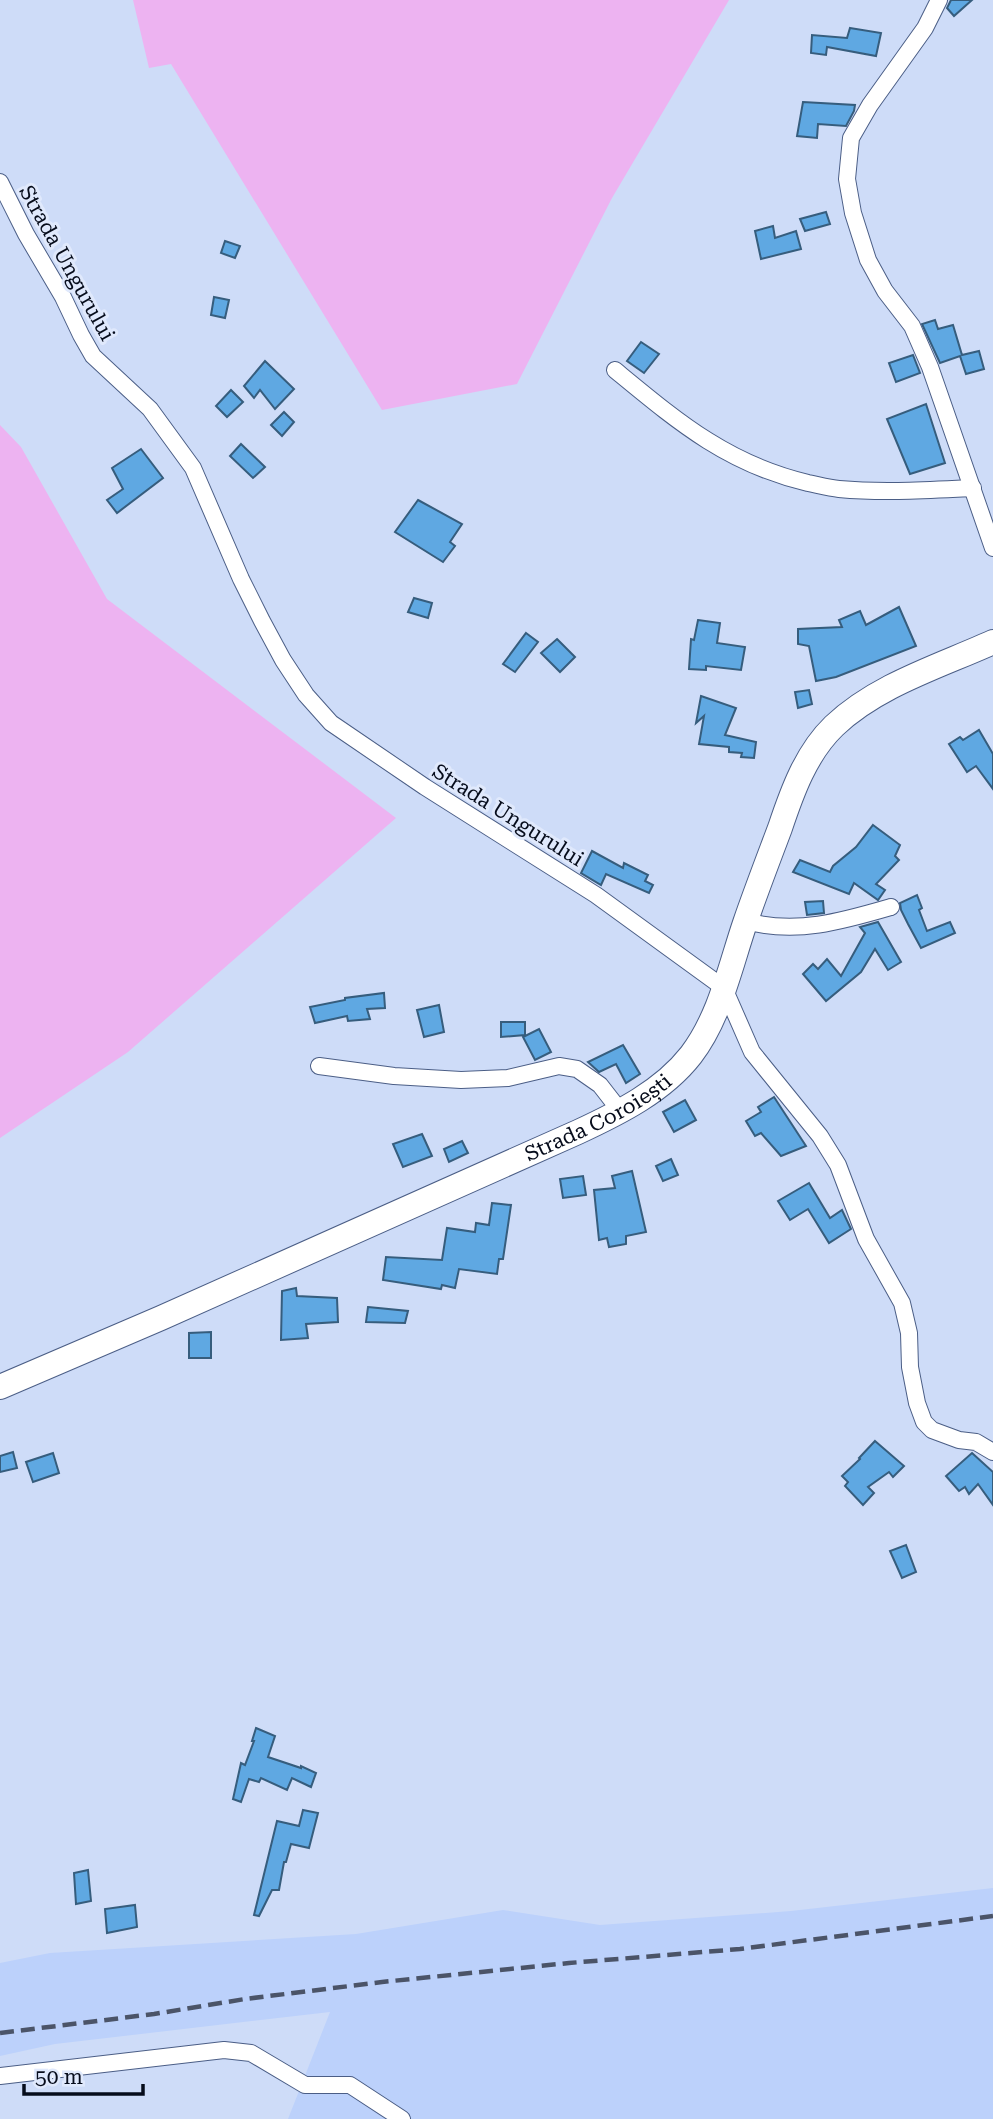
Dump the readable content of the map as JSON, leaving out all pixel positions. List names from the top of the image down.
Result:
{
  "streets": {
    "main road": ["Strada Coroiești"],
    "street": ["Strada Ungurului"]
  },
  "crossings": [
    ["Strada Ungurului", "Strada Coroiești"]
  ],
  "scale_bar": "50 m"
}
